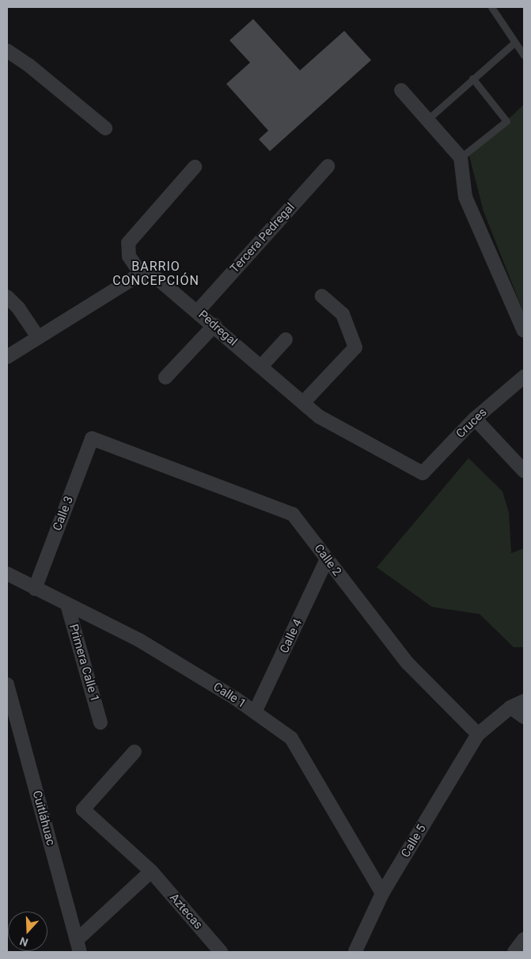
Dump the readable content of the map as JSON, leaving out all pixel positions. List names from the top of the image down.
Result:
{
  "streets": {
    "street": [
      "Tercera Pedregal",
      "Pedregal",
      "Cruces",
      "Calle 3",
      "Calle 2",
      "Calle 4",
      "Primera Calle 1",
      "Calle 1",
      "Cuitláhuac",
      "Calle 5",
      "Aztecas"
    ]
  },
  "crossings": [
    ["Tercera Pedregal", "Pedregal"],
    ["Pedregal", "Cruces"],
    ["Calle 3", "Calle 2"],
    ["Calle 3", "Calle 1"],
    ["Calle 2", "Calle 4"],
    ["Calle 2", "Calle 5"],
    ["Calle 4", "Calle 1"],
    ["Primera Calle 1", "Calle 1"],
    ["Calle 1", "Calle 5"]
  ],
  "districts": ["BARRIO CONCEPCIÓN"],
  "north": "bottom"
}
